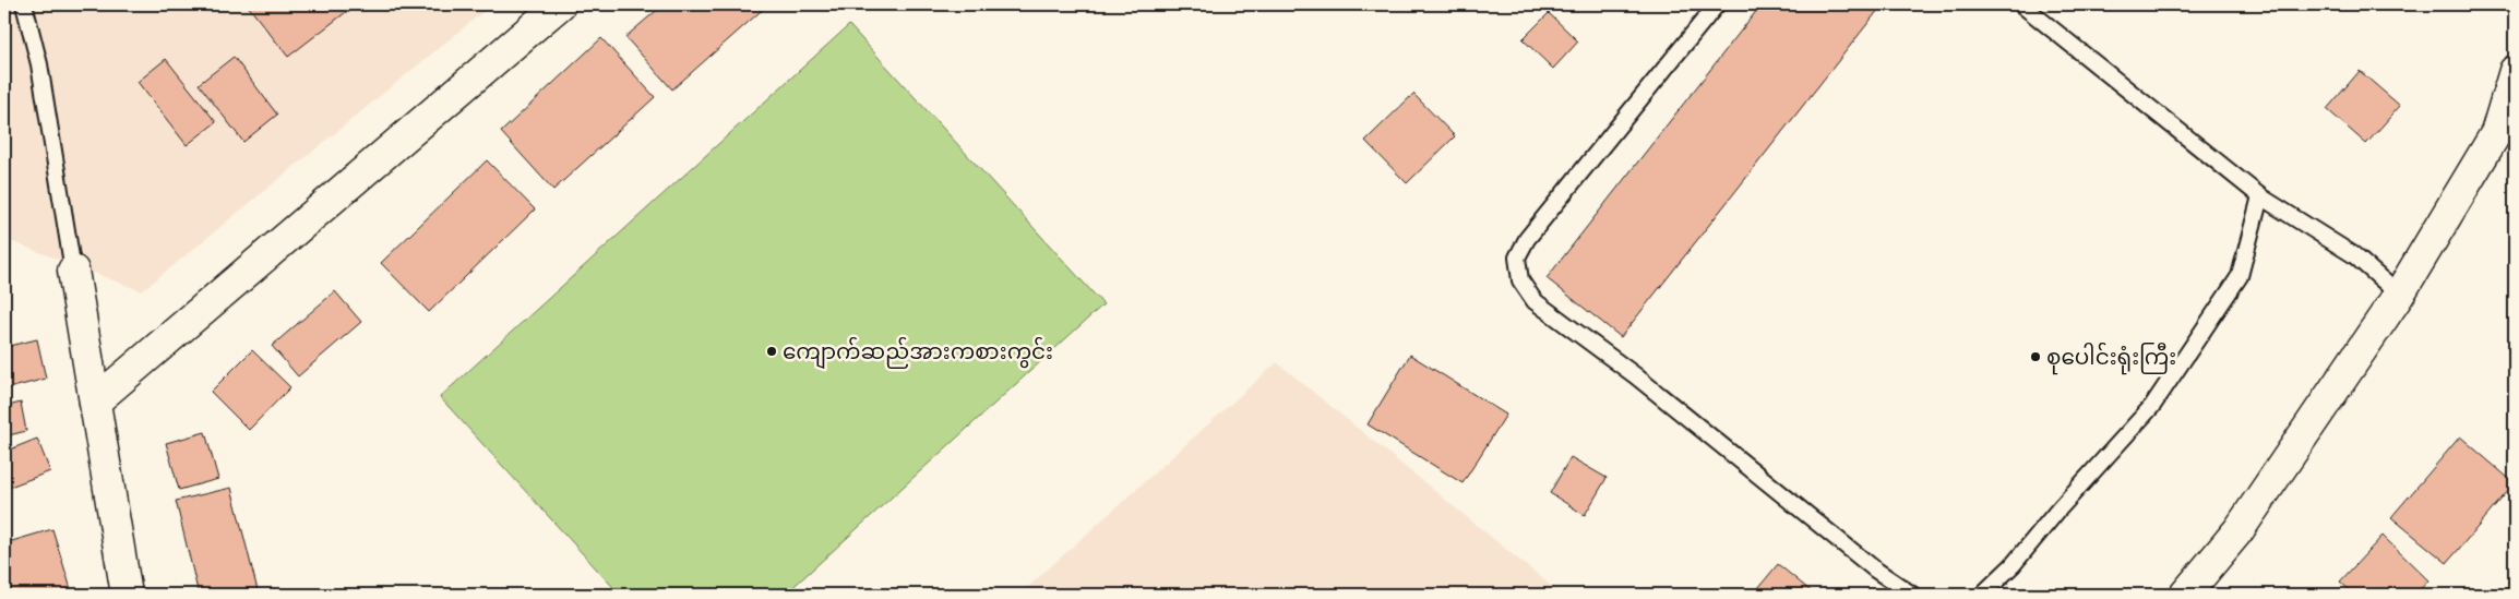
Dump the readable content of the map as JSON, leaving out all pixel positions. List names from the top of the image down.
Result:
{
  "places": ["ကျောက်ဆည်အားကစားကွင်း", "စုပေါင်းရုံးကြီး"]
}
